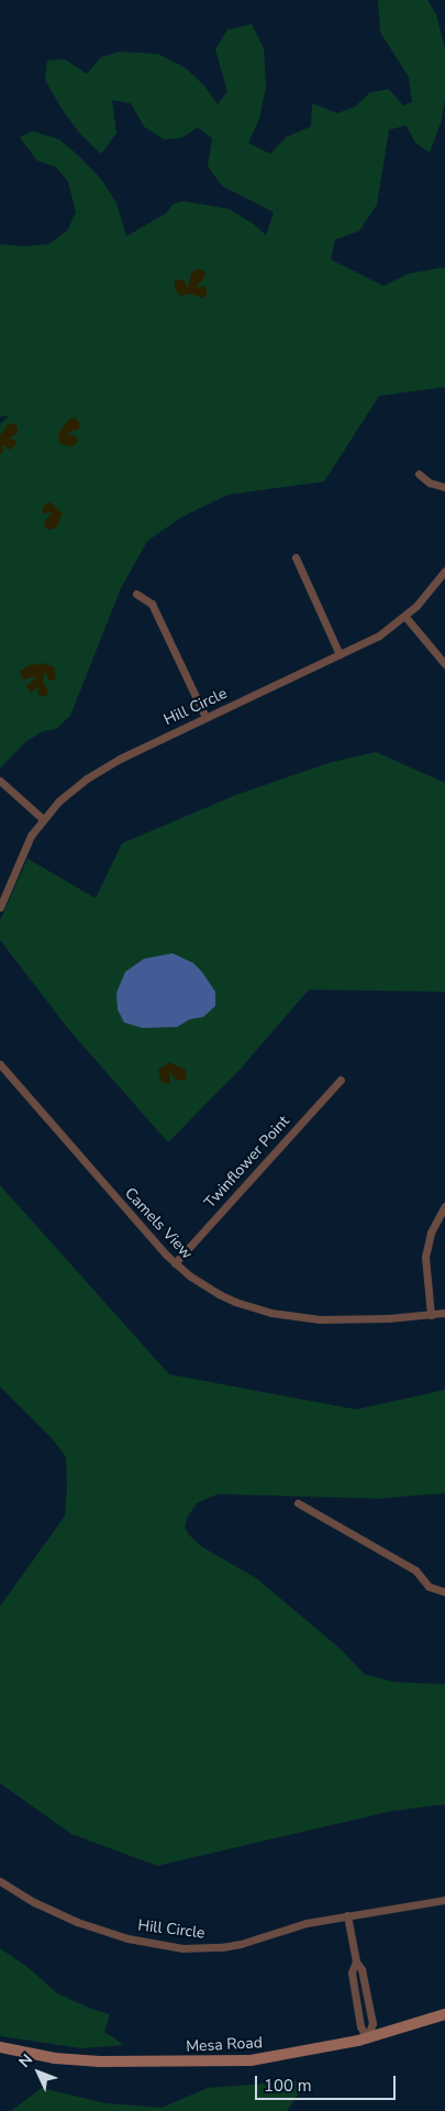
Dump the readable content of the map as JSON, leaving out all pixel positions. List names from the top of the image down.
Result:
{
  "streets": {
    "main road": ["Mesa Road"],
    "street": ["Hill Circle", "Twinflower Point", "Camels View"]
  },
  "crossings": [
    ["Twinflower Point", "Camels View"]
  ],
  "scale_bar": "100 m",
  "north": "top left"
}
